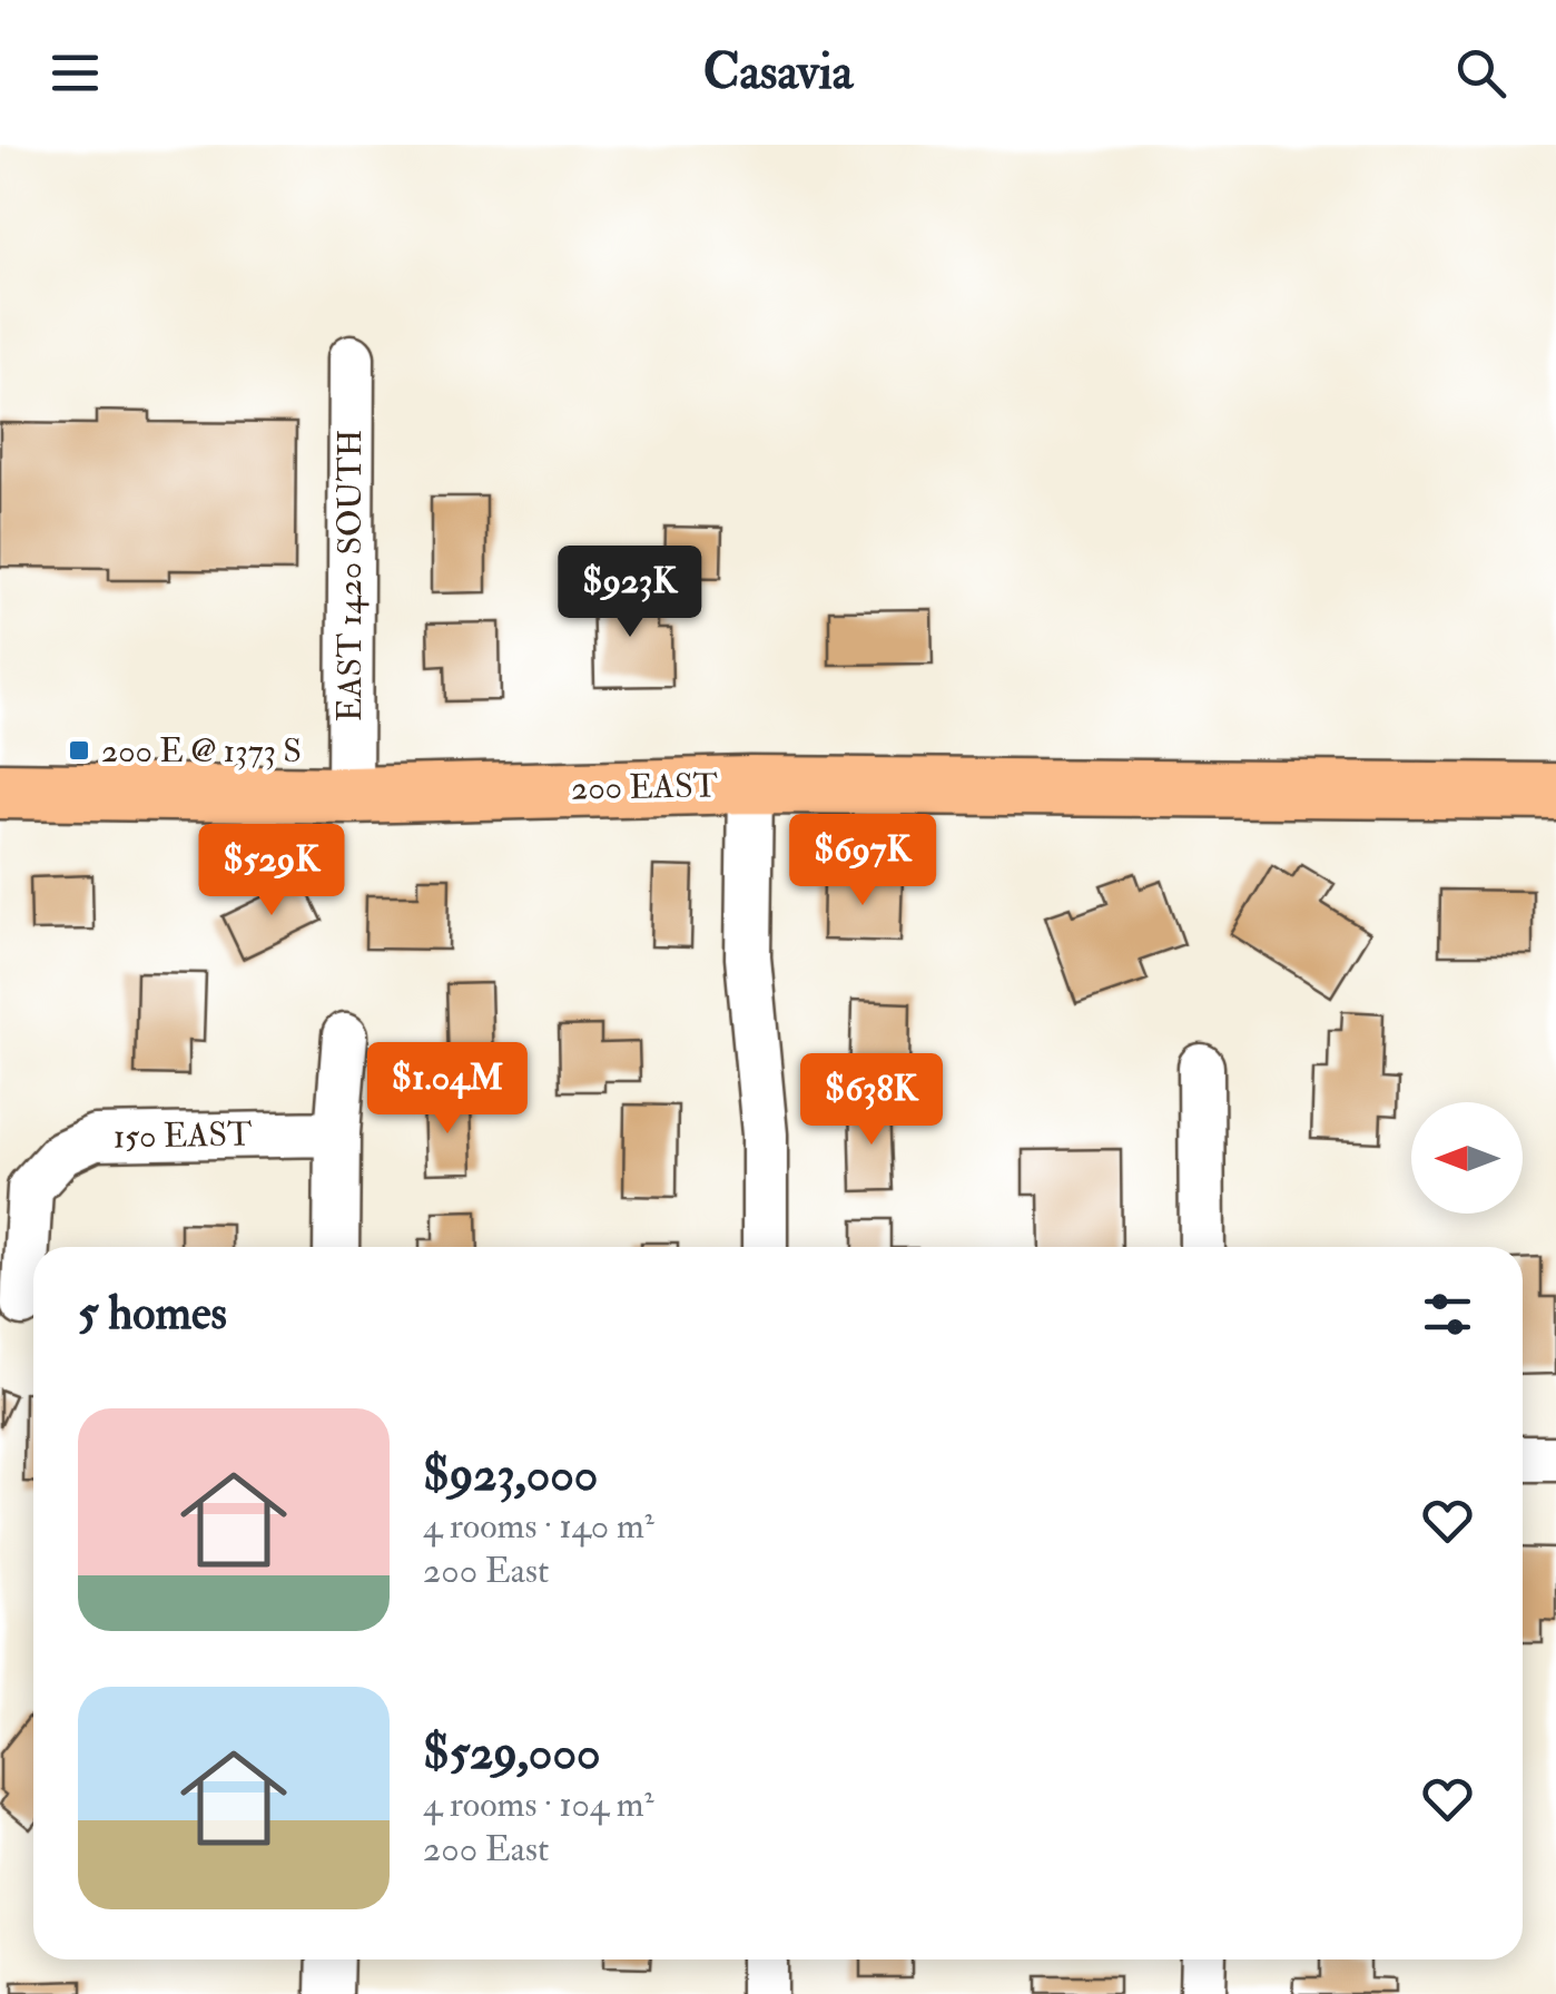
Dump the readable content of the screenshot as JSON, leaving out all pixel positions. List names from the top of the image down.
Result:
{
  "streets": {
    "main road": ["200 EAST"],
    "street": ["EAST 1420 SOUTH", "150 EAST"]
  },
  "crossings": [
    ["EAST 1420 SOUTH", "200 EAST"]
  ],
  "places": {
    "transit": ["200 E @ 1373 S"]
  },
  "north": "left",
  "page": {
    "header": "Casavia",
    "price": [
      "$923K",
      "$697K",
      "$529K",
      "$1.04M",
      "$638K"
    ],
    "heading": "5 homes",
    "list": [
      {
        "name": "$923,000",
        "note": "4 rooms · 140 m² · 200 East"
      },
      {
        "name": "$529,000",
        "note": "4 rooms · 104 m² · 200 East"
      }
    ]
  }
}
